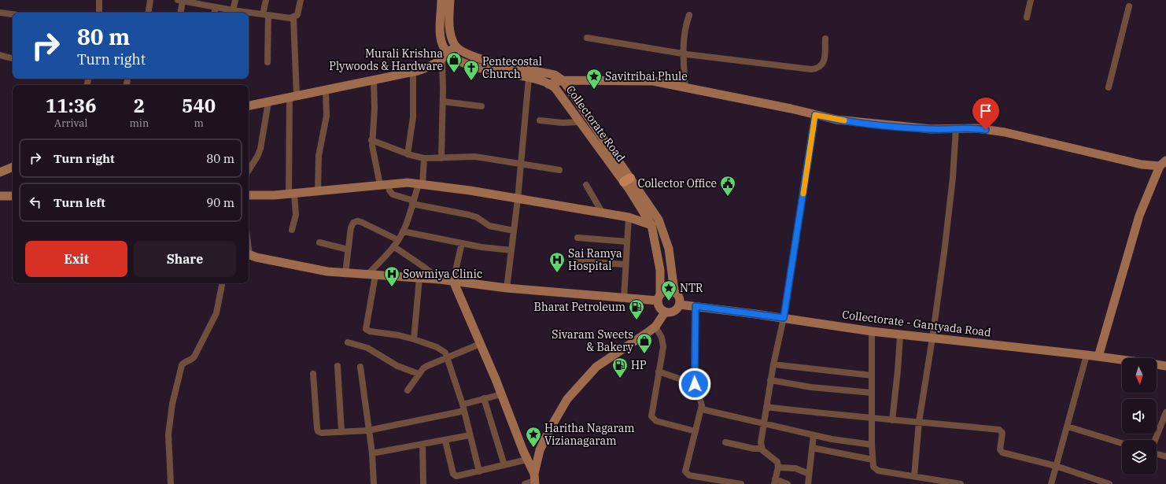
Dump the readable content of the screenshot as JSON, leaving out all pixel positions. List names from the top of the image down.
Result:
{
  "streets": {
    "street": ["Collectorate Road", "Collectorate - Gantyada Road"]
  },
  "crossings": [
    ["Collectorate Road", "Collectorate - Gantyada Road"]
  ],
  "places": {
    "shop": ["Murali Krishna Plywoods & Hardware", "Sivaram Sweets & Bakery"],
    "church": ["Pentecostal Church"],
    "place": ["Savitribai Phule", "NTR", "Haritha Nagaram Vizianagaram"],
    "public building": ["Collector Office"],
    "hospital": ["Sai Ramya Hospital", "Sowmiya Clinic"],
    "fuel station": ["Bharat Petroleum", "HP"]
  },
  "north": "bottom",
  "page": {
    "turn": ["80 m", "Turn right"],
    "eta": [
      "11:36",
      "Arrival",
      "2",
      "min",
      "540",
      "m"
    ],
    "list": [
      {
        "name": "Turn right",
        "value": "80 m"
      },
      {
        "name": "Turn left",
        "value": "90 m"
      }
    ],
    "buttons": ["Exit", "Share"]
  }
}
